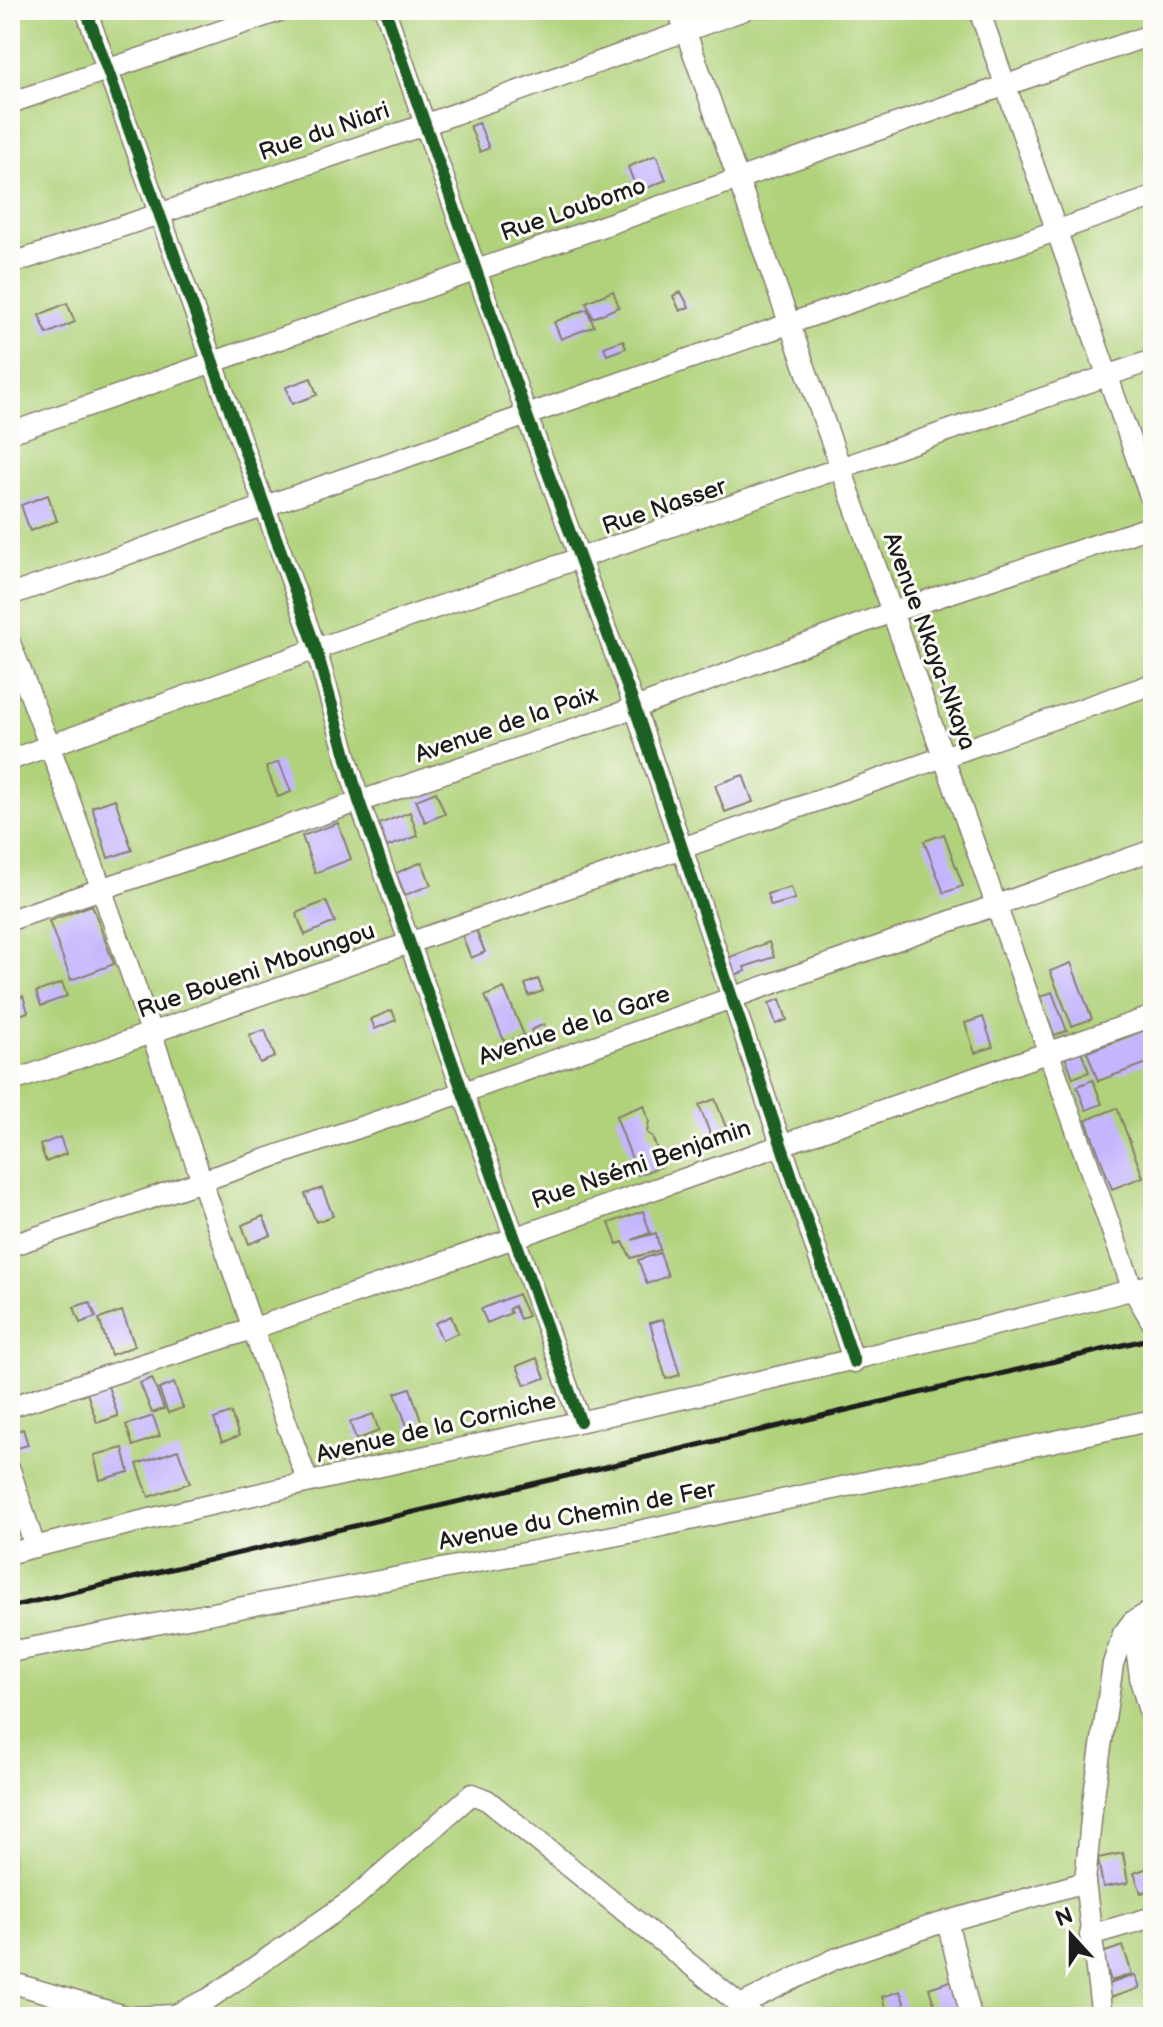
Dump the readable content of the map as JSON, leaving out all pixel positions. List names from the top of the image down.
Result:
{
  "streets": {
    "street": [
      "Rue du Niari",
      "Rue Loubomo",
      "Rue Nasser",
      "Avenue Nkaya-Nkaya",
      "Avenue de la Paix",
      "Rue Boueni Mboungou",
      "Avenue de la Gare",
      "Rue Nsémi Benjamin",
      "Avenue de la Corniche",
      "Avenue du Chemin de Fer"
    ]
  },
  "crossings": [
    ["Rue du Niari", "Avenue Nkaya-Nkaya"],
    ["Rue Loubomo", "Avenue Nkaya-Nkaya"],
    ["Rue Nasser", "Avenue Nkaya-Nkaya"],
    ["Avenue Nkaya-Nkaya", "Avenue de la Paix"],
    ["Avenue Nkaya-Nkaya", "Rue Boueni Mboungou"],
    ["Avenue Nkaya-Nkaya", "Avenue de la Gare"],
    ["Avenue Nkaya-Nkaya", "Rue Nsémi Benjamin"],
    ["Avenue Nkaya-Nkaya", "Avenue de la Corniche"]
  ],
  "north": "top"
}
